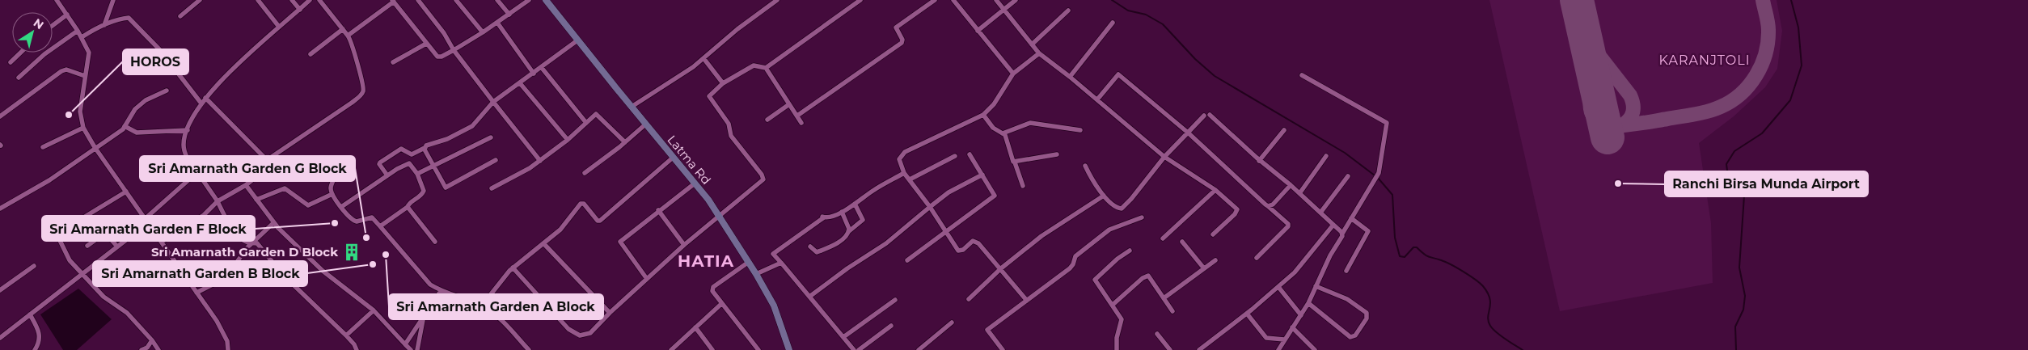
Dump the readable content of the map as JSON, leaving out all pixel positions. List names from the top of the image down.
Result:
{
  "streets": {
    "street": ["Latma Rd"]
  },
  "districts": ["KARANJTOLI", "HATIA"],
  "places": {
    "other": [
      "HOROS",
      "Ranchi Birsa Munda Airport",
      "Sri Amarnath Garden F Block",
      "Sri Amarnath Garden G Block",
      "Sri Amarnath Garden A Block",
      "Sri Amarnath Garden B Block"
    ],
    "building": ["Sri Amarnath Garden D Block"]
  },
  "north": "top right"
}
